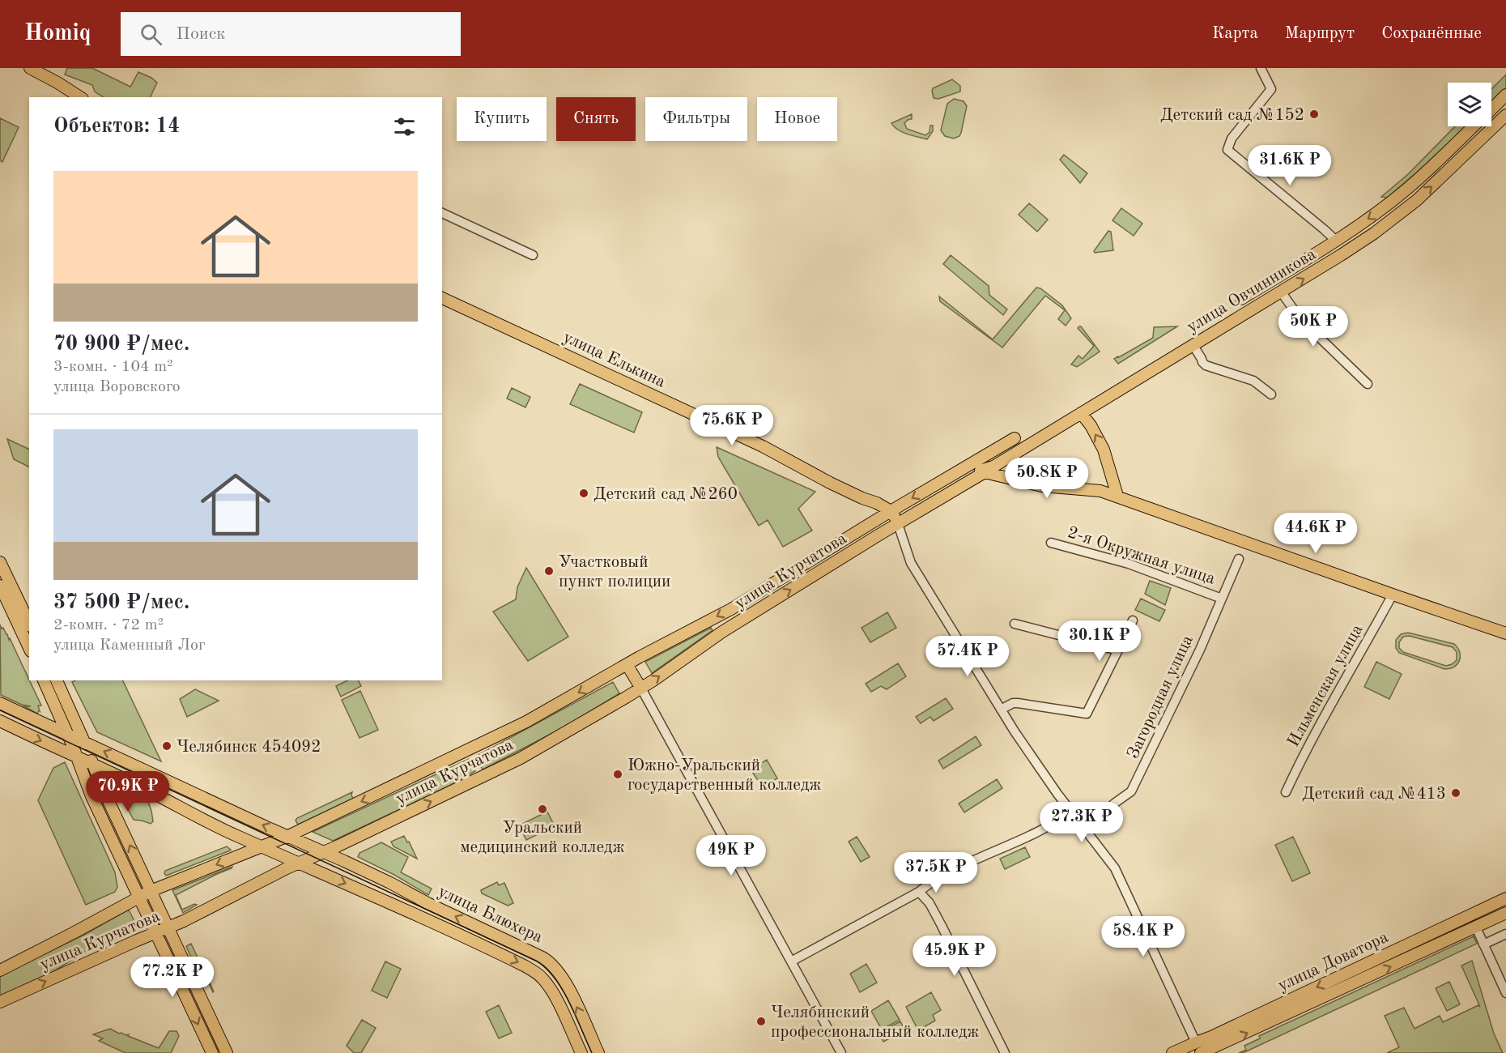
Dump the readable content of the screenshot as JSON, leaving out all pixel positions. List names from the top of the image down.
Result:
{
  "streets": {
    "main road": [
      "улица Овчинникова",
      "улица Елькина",
      "улица Курчатова",
      "улица Блюхера",
      "улица Доватора"
    ],
    "street": ["2-я Окружная улица", "Ильменская улица", "Загородная улица"]
  },
  "crossings": [
    ["улица Овчинникова", "улица Курчатова"],
    ["улица Елькина", "улица Курчатова"],
    ["2-я Окружная улица", "Загородная улица"],
    ["улица Курчатова", "улица Блюхера"]
  ],
  "places": [
    "Детский сад №152",
    "Детский сад №260",
    "Участковый пункт полиции",
    "Челябинск 454092",
    "Южно-Уральский государственный колледж",
    "Детский сад №413",
    "Уральский медицинский колледж",
    "Челябинский профессиональный колледж"
  ],
  "page": {
    "header": "Homiq",
    "search": "Поиск",
    "nav": ["Карта", "Маршрут", "Сохранённые"],
    "chip": [
      "Купить",
      "Снять",
      "Фильтры",
      "Новое"
    ],
    "heading": "Объектов: 14",
    "price": [
      "31.6K ₽",
      "50K ₽",
      "75.6K ₽",
      "50.8K ₽",
      "44.6K ₽",
      "30.1K ₽",
      "57.4K ₽",
      "70.9K ₽",
      "27.3K ₽",
      "49K ₽",
      "37.5K ₽",
      "58.4K ₽",
      "45.9K ₽",
      "77.2K ₽"
    ],
    "list": [
      {
        "name": "70 900 ₽/мес.",
        "note": "3-комн. · 104 m² · улица Воровского"
      },
      {
        "name": "37 500 ₽/мес.",
        "note": "2-комн. · 72 m² · улица Каменный Лог"
      }
    ]
  }
}
